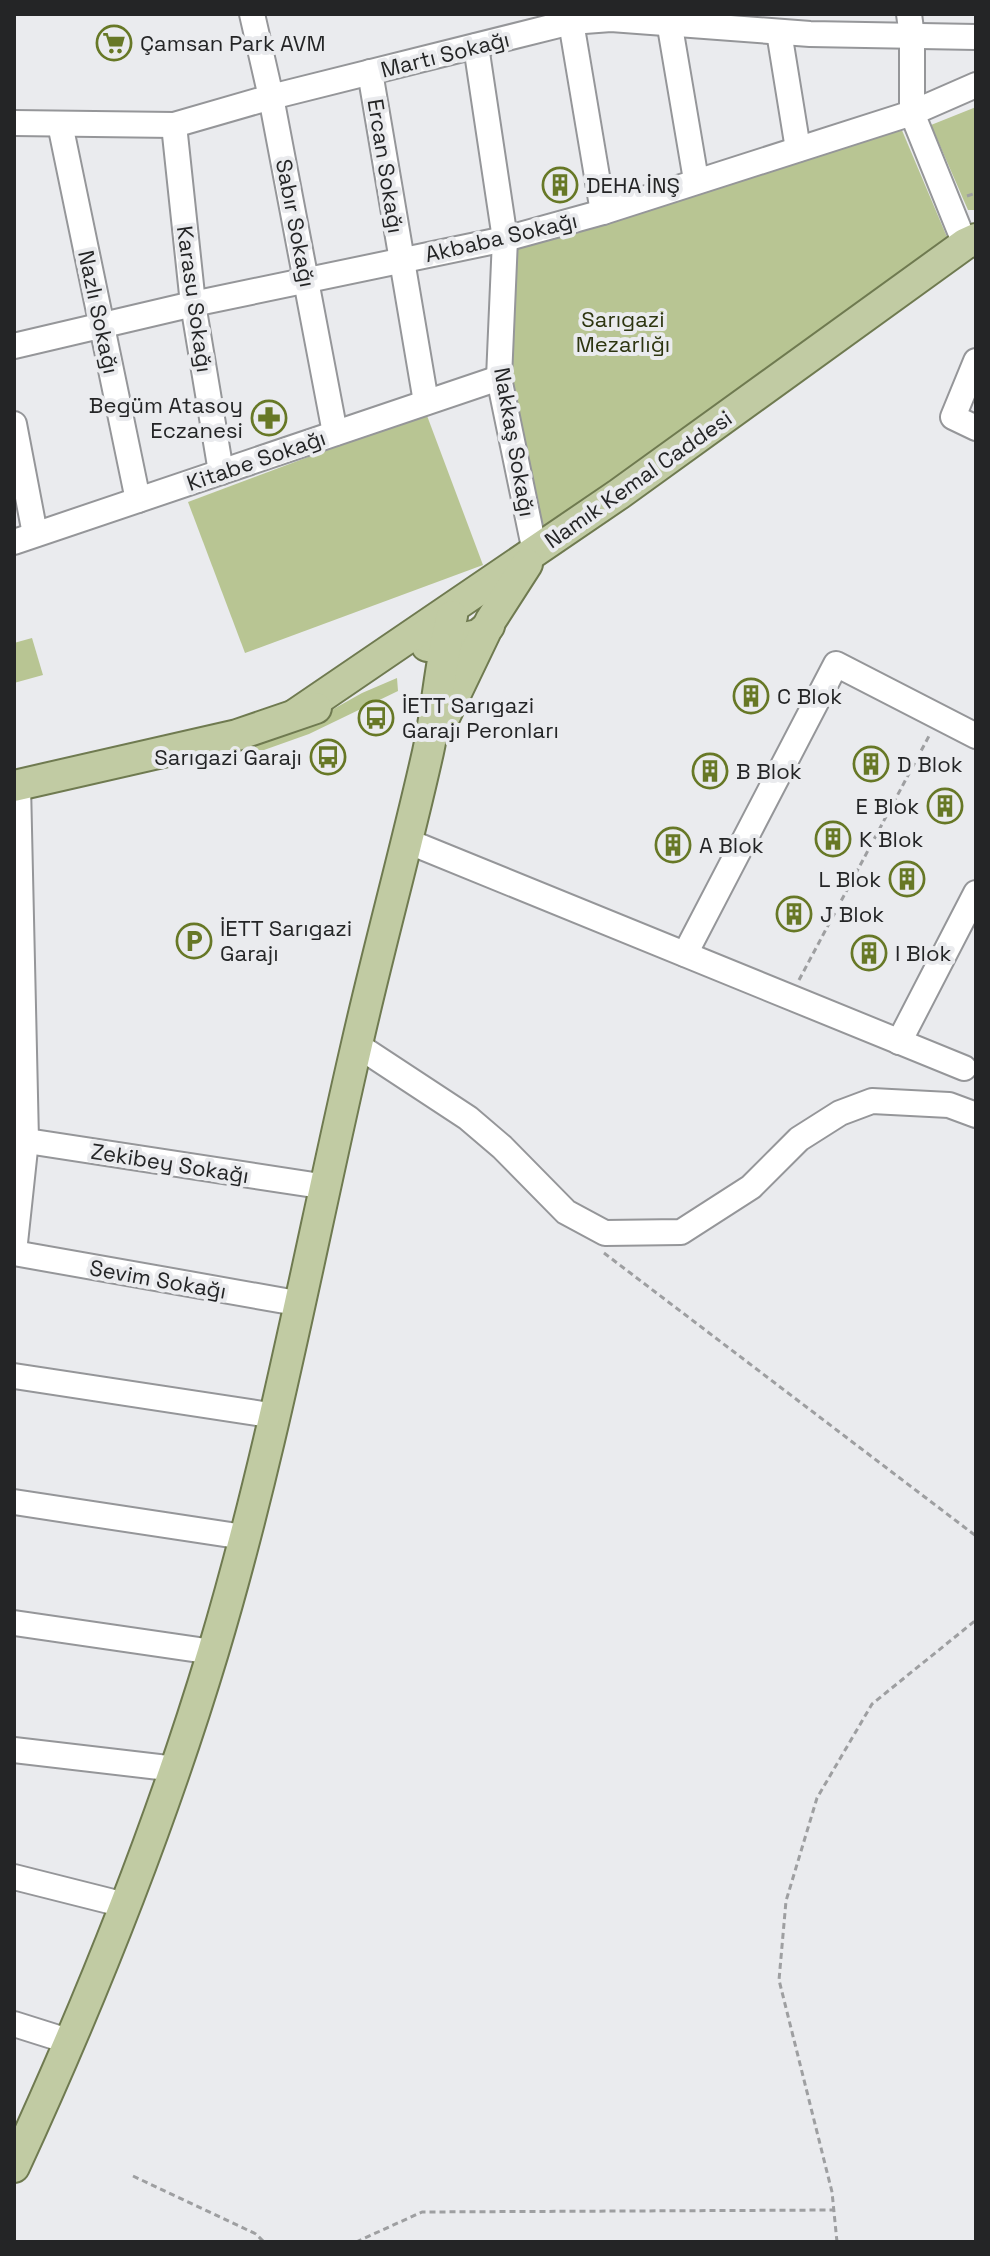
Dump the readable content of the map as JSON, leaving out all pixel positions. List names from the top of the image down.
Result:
{
  "streets": {
    "main road": ["Namık Kemal Caddesi"],
    "street": [
      "Martı Sokağı",
      "Ercan Sokağı",
      "Sabır Sokağı",
      "Akbaba Sokağı",
      "Karasu Sokağı",
      "Nazlı Sokağı",
      "Nakkaş Sokağı",
      "Kitabe Sokağı",
      "Zekibey Sokağı",
      "Sevim Sokağı"
    ]
  },
  "crossings": [
    ["Martı Sokağı", "Ercan Sokağı"],
    ["Martı Sokağı", "Sabır Sokağı"],
    ["Martı Sokağı", "Karasu Sokağı"],
    ["Martı Sokağı", "Nazlı Sokağı"],
    ["Martı Sokağı", "Nakkaş Sokağı"],
    ["Ercan Sokağı", "Akbaba Sokağı"],
    ["Ercan Sokağı", "Kitabe Sokağı"],
    ["Sabır Sokağı", "Akbaba Sokağı"],
    ["Sabır Sokağı", "Kitabe Sokağı"],
    ["Akbaba Sokağı", "Karasu Sokağı"],
    ["Akbaba Sokağı", "Nazlı Sokağı"],
    ["Akbaba Sokağı", "Nakkaş Sokağı"],
    ["Karasu Sokağı", "Kitabe Sokağı"],
    ["Nazlı Sokağı", "Kitabe Sokağı"],
    ["Nakkaş Sokağı", "Kitabe Sokağı"],
    ["Nakkaş Sokağı", "Namık Kemal Caddesi"]
  ],
  "parks": ["Sarıgazi Mezarlığı"],
  "places": {
    "supermarket": ["Çamsan Park AVM"],
    "building": [
      "DEHA İNŞ",
      "C Blok",
      "D Blok",
      "B Blok",
      "E Blok",
      "K Blok",
      "A Blok",
      "L Blok",
      "J Blok",
      "I Blok"
    ],
    "pharmacy": ["Begüm Atasoy Eczanesi"],
    "bus stop": ["İETT Sarıgazi Garajı Peronları", "Sarıgazi Garajı"],
    "parking": ["İETT Sarıgazi Garajı"]
  }
}
